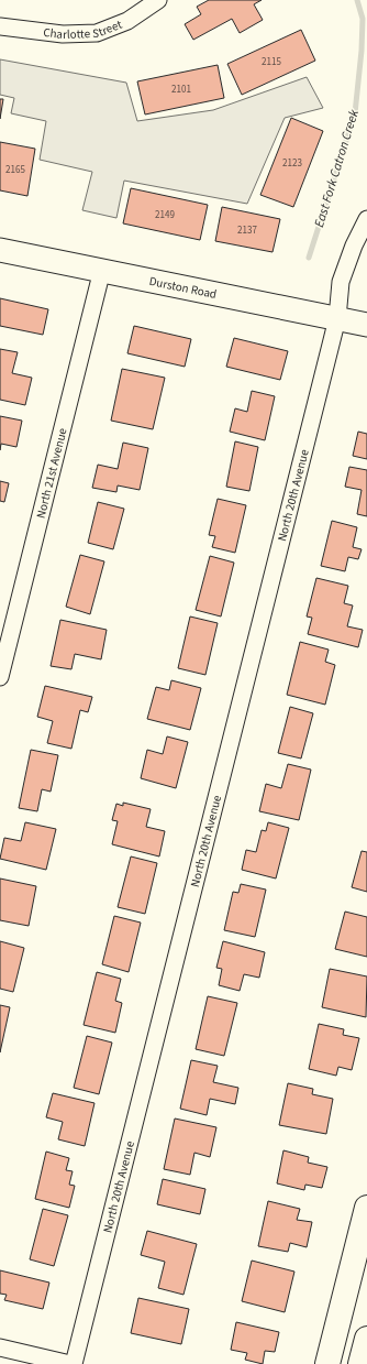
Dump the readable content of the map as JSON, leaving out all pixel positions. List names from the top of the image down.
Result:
{
  "streets": {
    "main road": ["Durston Road"],
    "street": ["Charlotte Street", "North 21st Avenue", "North 20th Avenue"]
  },
  "crossings": [
    ["Durston Road", "North 21st Avenue"],
    ["Durston Road", "North 20th Avenue"]
  ],
  "water": ["East Fork Catron Creek"],
  "house_numbers": [
    "2115",
    "2101",
    "2123",
    "2165",
    "2149",
    "2137"
  ]
}
